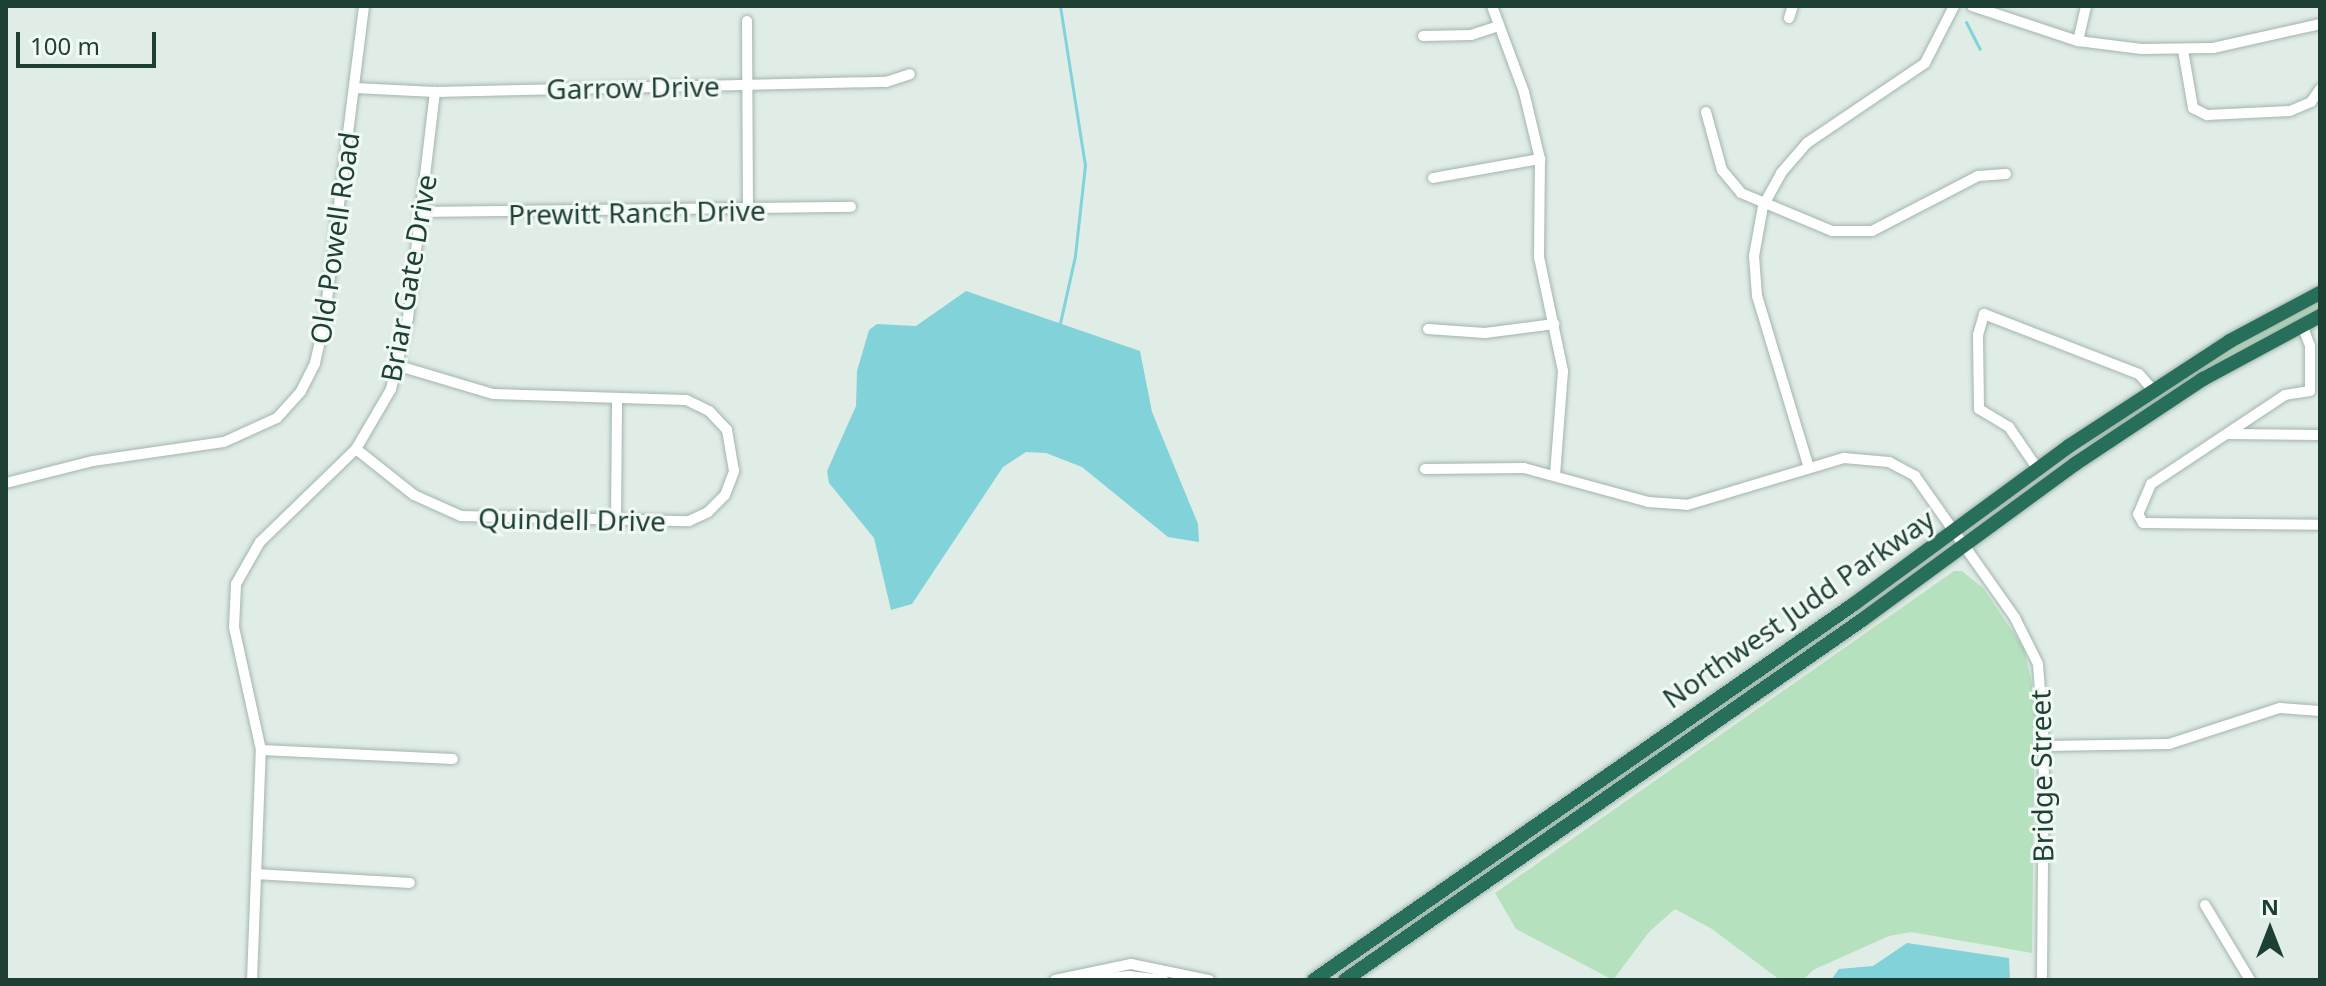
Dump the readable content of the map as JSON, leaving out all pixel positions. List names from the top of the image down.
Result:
{
  "streets": {
    "highway": ["Northwest Judd Parkway"],
    "street": [
      "Garrow Drive",
      "Prewitt Ranch Drive",
      "Old Powell Road",
      "Briar Gate Drive",
      "Quindell Drive",
      "Bridge Street"
    ]
  },
  "crossings": [
    ["Garrow Drive", "Old Powell Road"],
    ["Garrow Drive", "Briar Gate Drive"],
    ["Prewitt Ranch Drive", "Briar Gate Drive"],
    ["Briar Gate Drive", "Quindell Drive"],
    ["Northwest Judd Parkway", "Bridge Street"]
  ],
  "scale_bar": "100 m",
  "north": "top"
}
